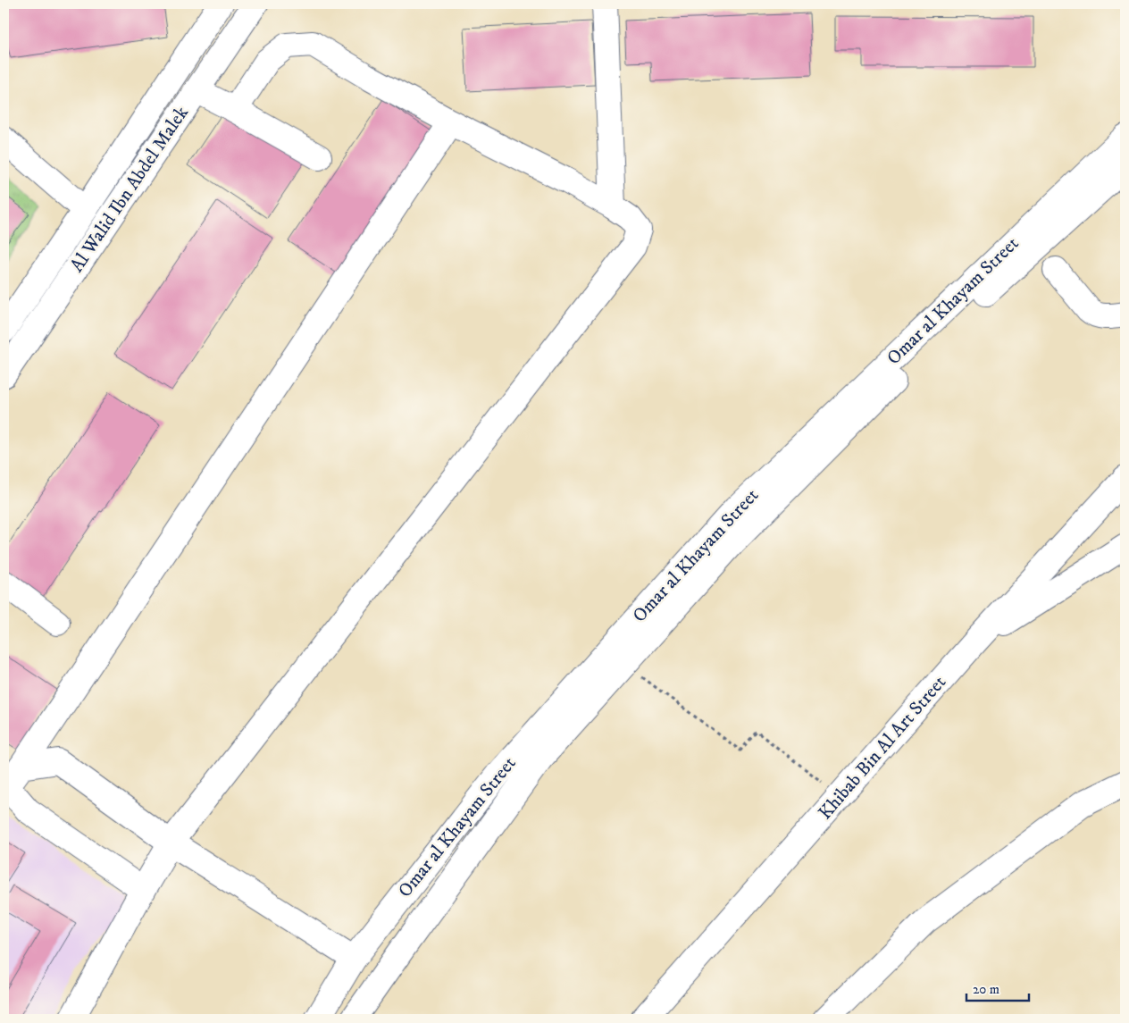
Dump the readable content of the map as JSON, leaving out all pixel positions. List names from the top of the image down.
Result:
{
  "streets": {
    "street": ["Al Walid Ibn Abdel Malek", "Omar al Khayam Street", "Khibab Bin Al Art Street"]
  },
  "scale_bar": "20 m"
}
